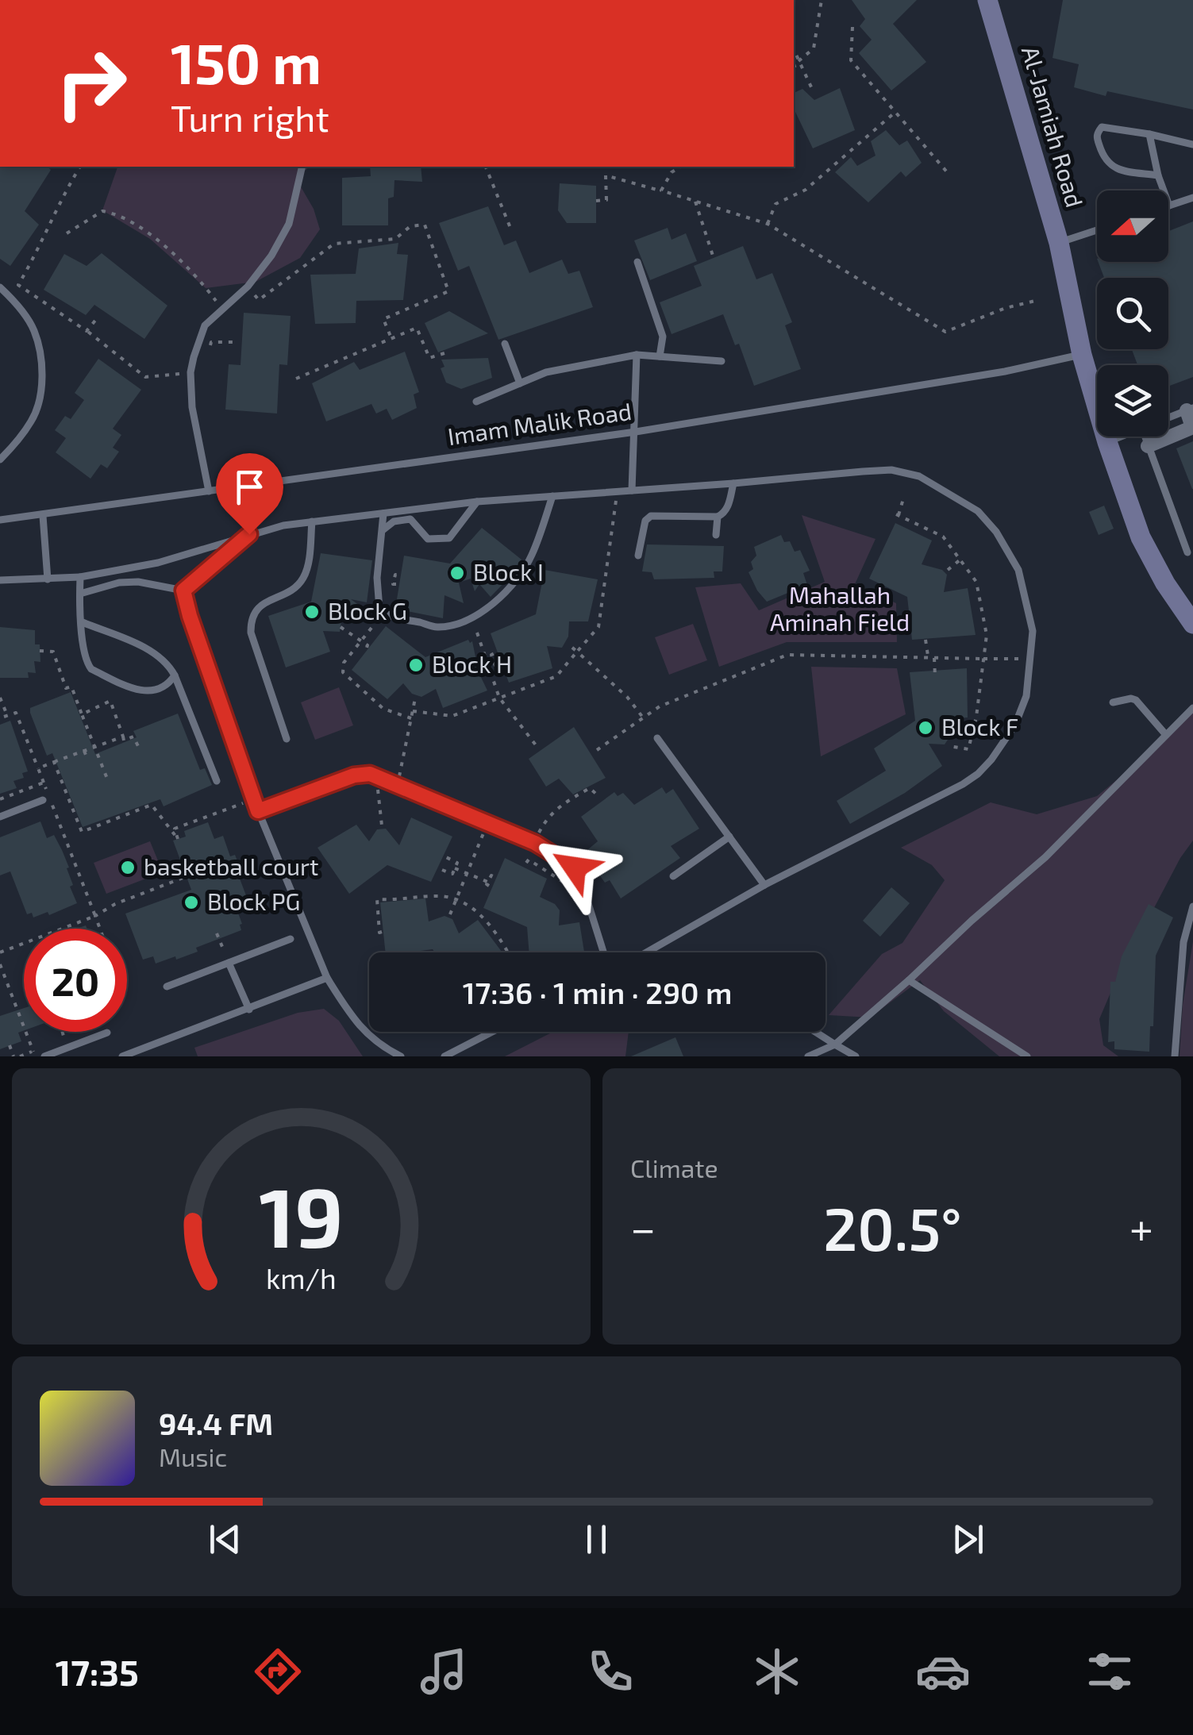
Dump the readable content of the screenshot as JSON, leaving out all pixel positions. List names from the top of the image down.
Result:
{
  "streets": {
    "street": ["Al-Jamiah Road"],
    "lane": ["Imam Malik Road"]
  },
  "crossings": [
    ["Al-Jamiah Road", "Imam Malik Road"]
  ],
  "parks": ["Mahallah Aminah Field"],
  "places": [
    "Block I",
    "Block G",
    "Block H",
    "Block F",
    "basketball court",
    "Block PG"
  ],
  "north": "left",
  "page": {
    "turn": ["150 m", "Turn right"],
    "limit": "20",
    "trip": "17:36 · 1 min · 290 m",
    "tile": "Climate",
    "heat": ["−", "20.5°", "+"],
    "song": ["94.4 FM", "Music"],
    "tabs": "17:35",
    "gauge": ["19", "km/h"]
  }
}
